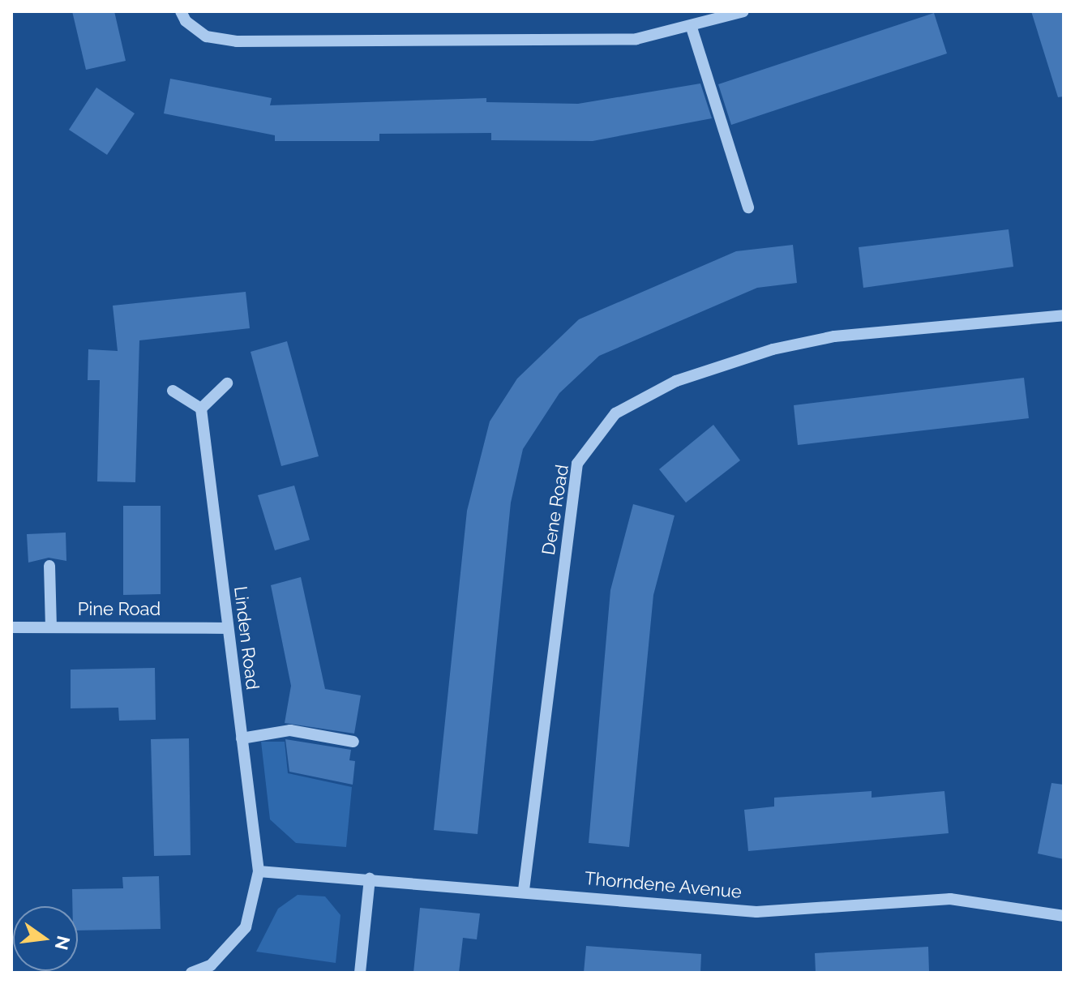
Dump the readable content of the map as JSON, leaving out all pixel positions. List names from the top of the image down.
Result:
{
  "streets": {
    "street": [
      "Dene Road",
      "Pine Road",
      "Linden Road",
      "Thorndene Avenue"
    ]
  },
  "crossings": [
    ["Dene Road", "Thorndene Avenue"],
    ["Pine Road", "Linden Road"],
    ["Linden Road", "Thorndene Avenue"]
  ],
  "north": "right"
}
